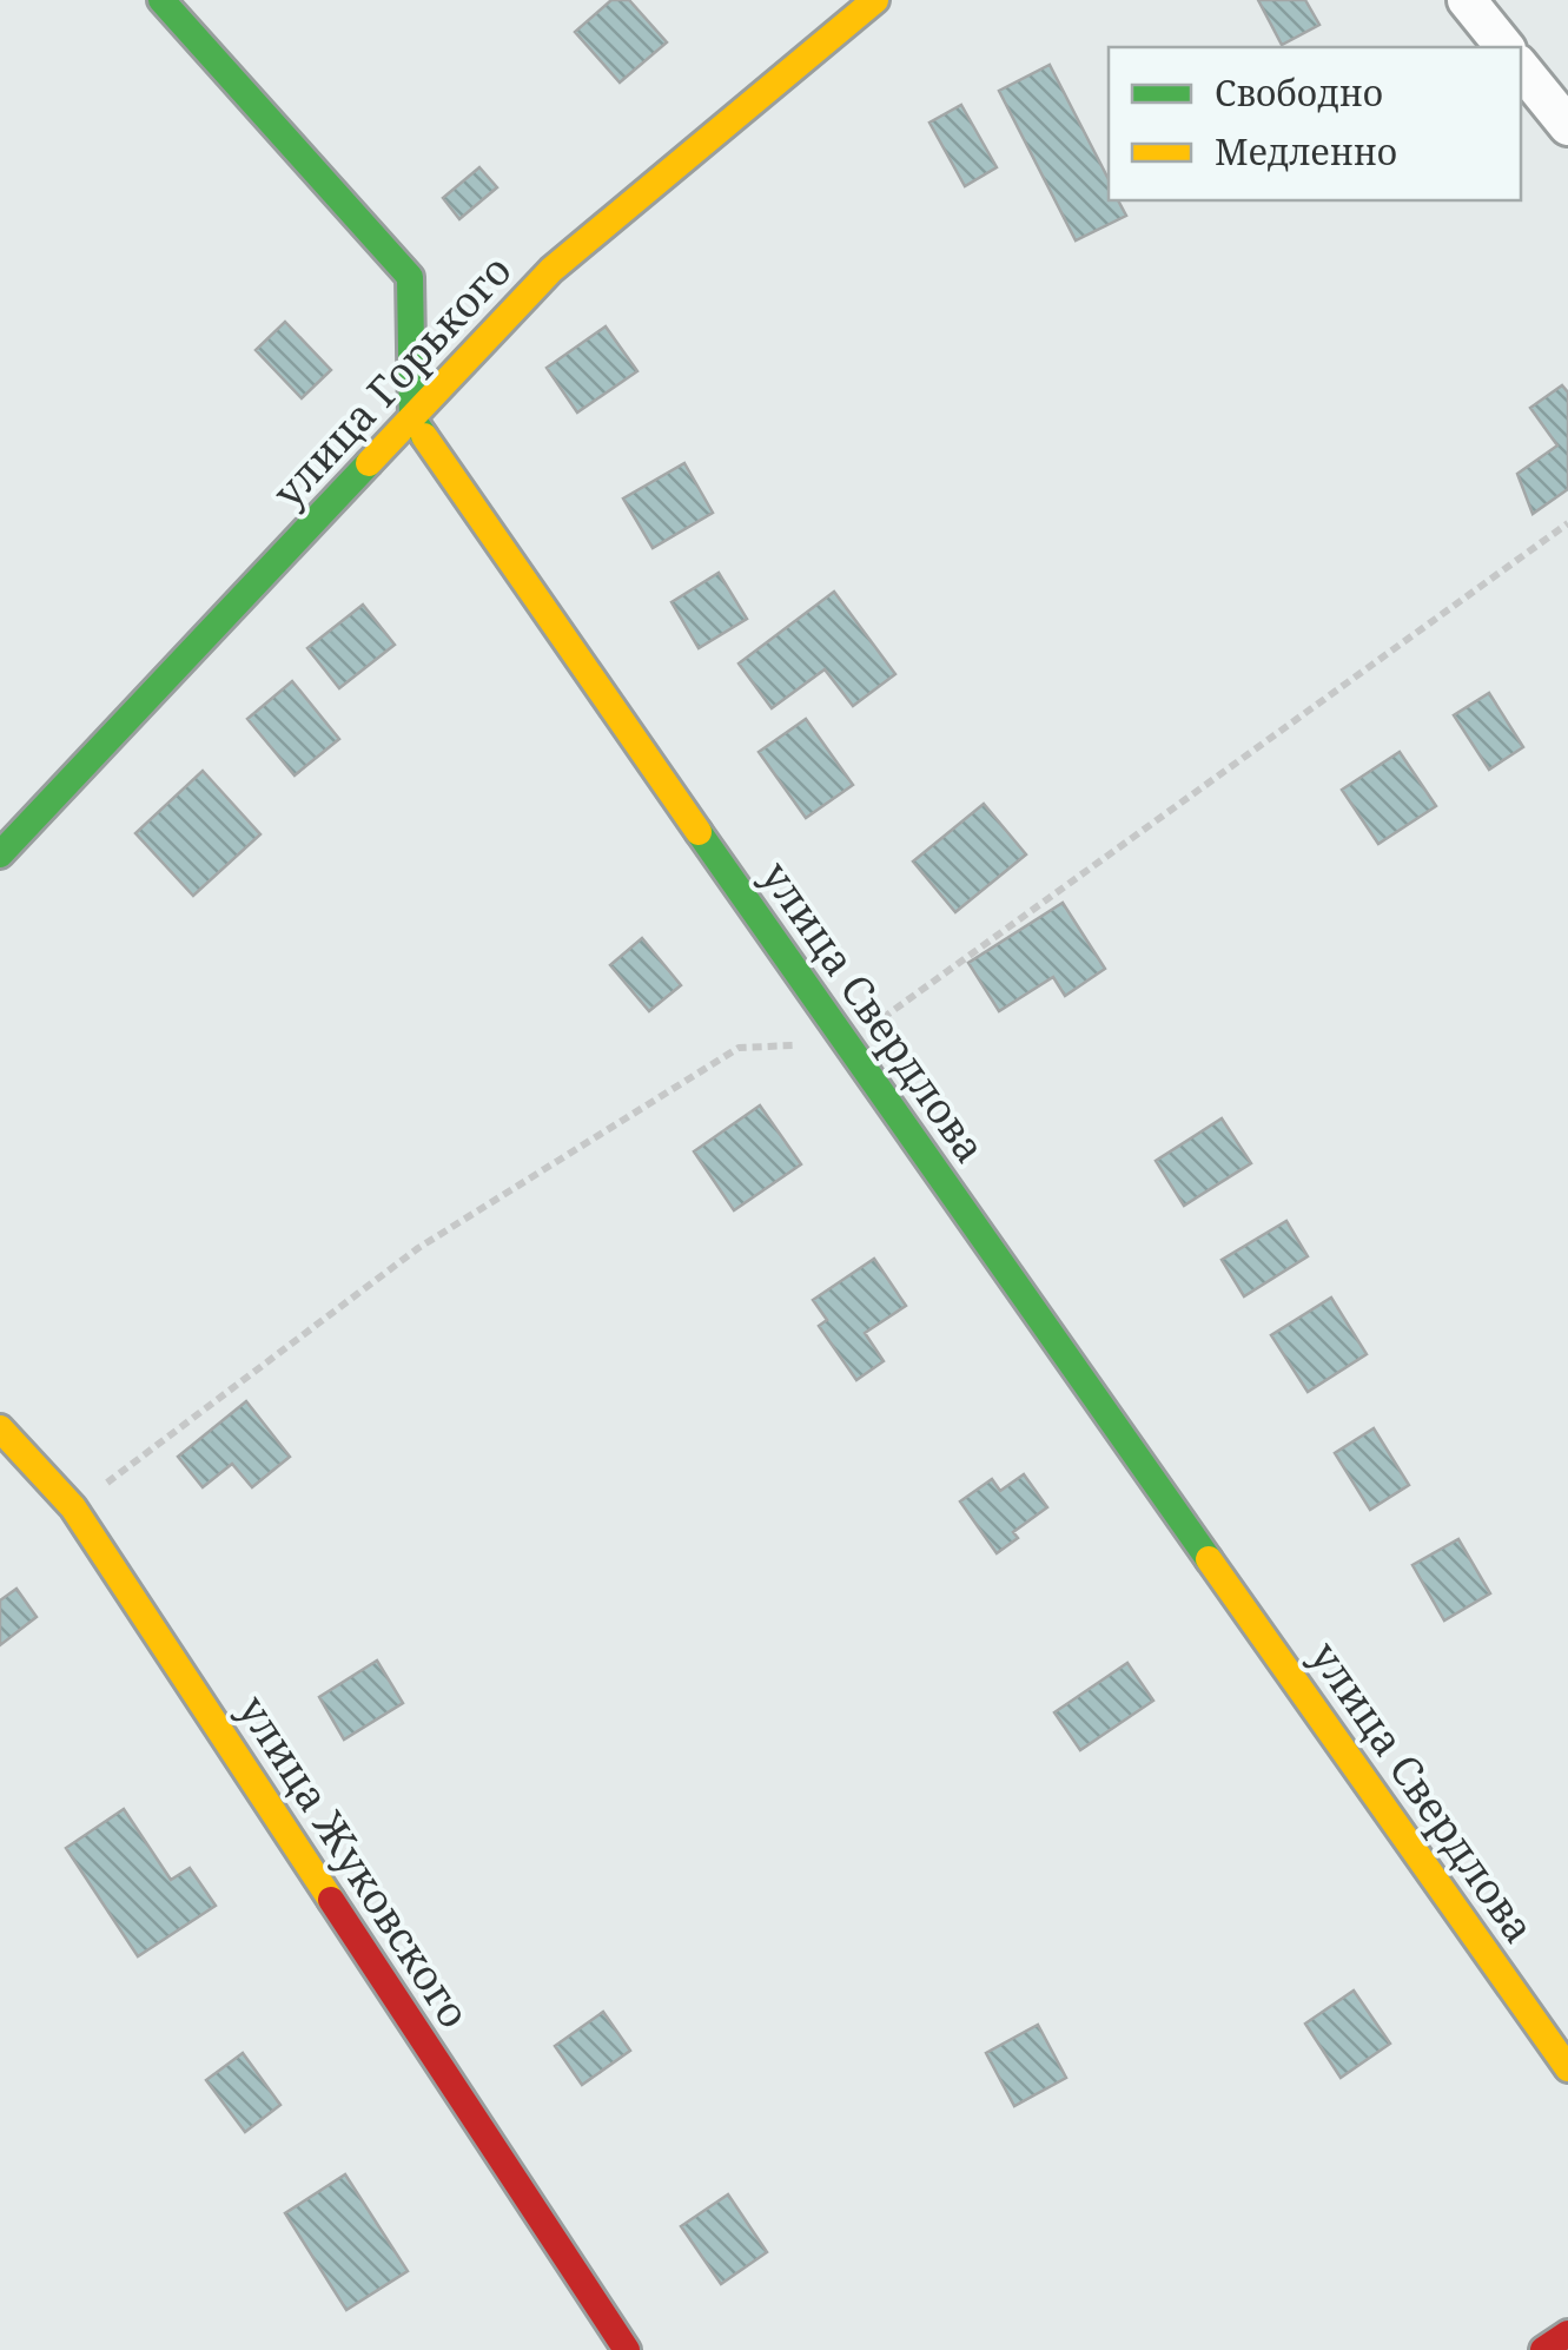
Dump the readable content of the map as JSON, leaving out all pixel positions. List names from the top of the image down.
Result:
{
  "streets": {
    "street": ["улица Горького", "улица Свердлова", "улица Жуковского"]
  },
  "crossings": [
    ["улица Горького", "улица Свердлова"]
  ],
  "legend": ["Свободно", "Медленно"]
}
